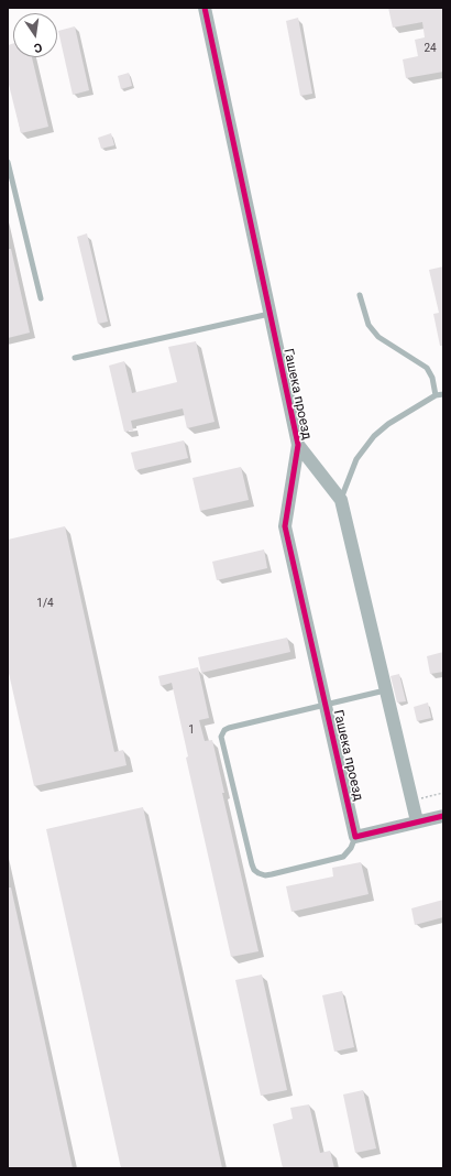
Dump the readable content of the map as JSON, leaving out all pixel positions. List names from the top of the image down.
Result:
{
  "streets": {
    "street": ["Гашека проезд"]
  },
  "house_numbers": ["24", "1/4", "1"],
  "north": "bottom"
}
